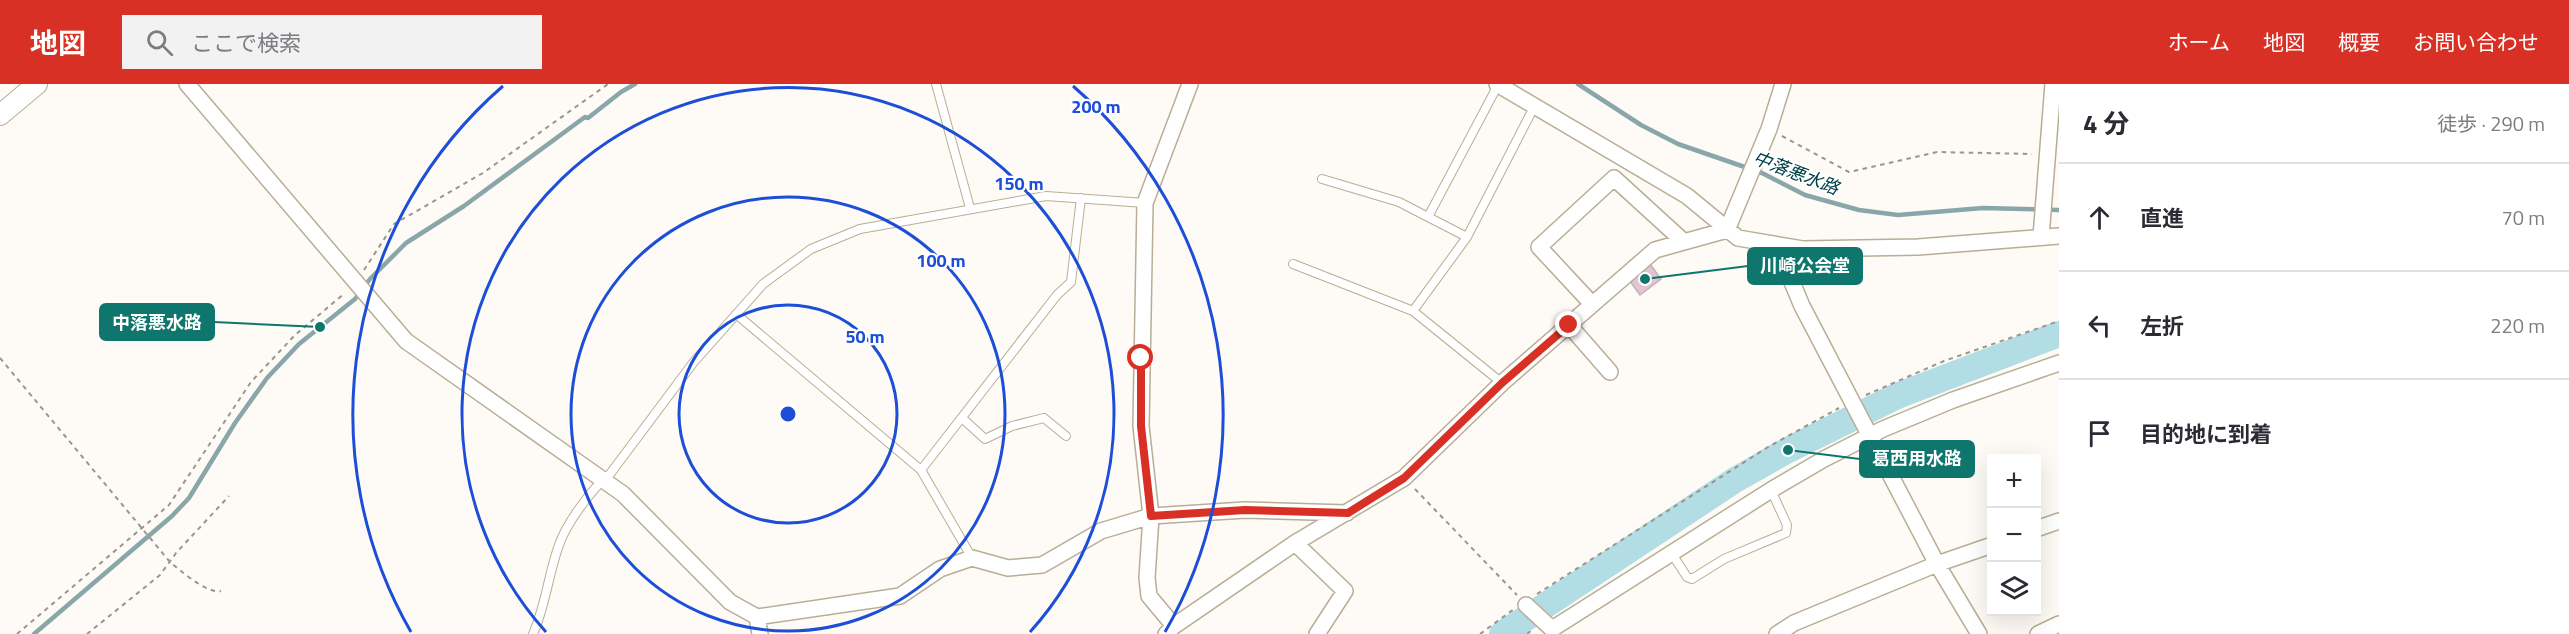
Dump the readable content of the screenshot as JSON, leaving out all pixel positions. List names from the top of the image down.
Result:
{
  "water": ["中落悪水路"],
  "places": ["川崎公会堂", "中落悪水路", "葛西用水路"],
  "page": {
    "header": "地図",
    "search": "ここで検索",
    "nav": [
      "ホーム",
      "地図",
      "概要",
      "お問い合わせ"
    ],
    "heading": ["4 分", "徒歩 · 290 m"],
    "list": [
      ["直進", "70 m"],
      ["左折", "220 m"],
      "目的地に到着"
    ],
    "map_buttons": ["+", "−"]
  },
  "rings": [
    "200 m",
    "150 m",
    "100 m",
    "50 m"
  ]
}
